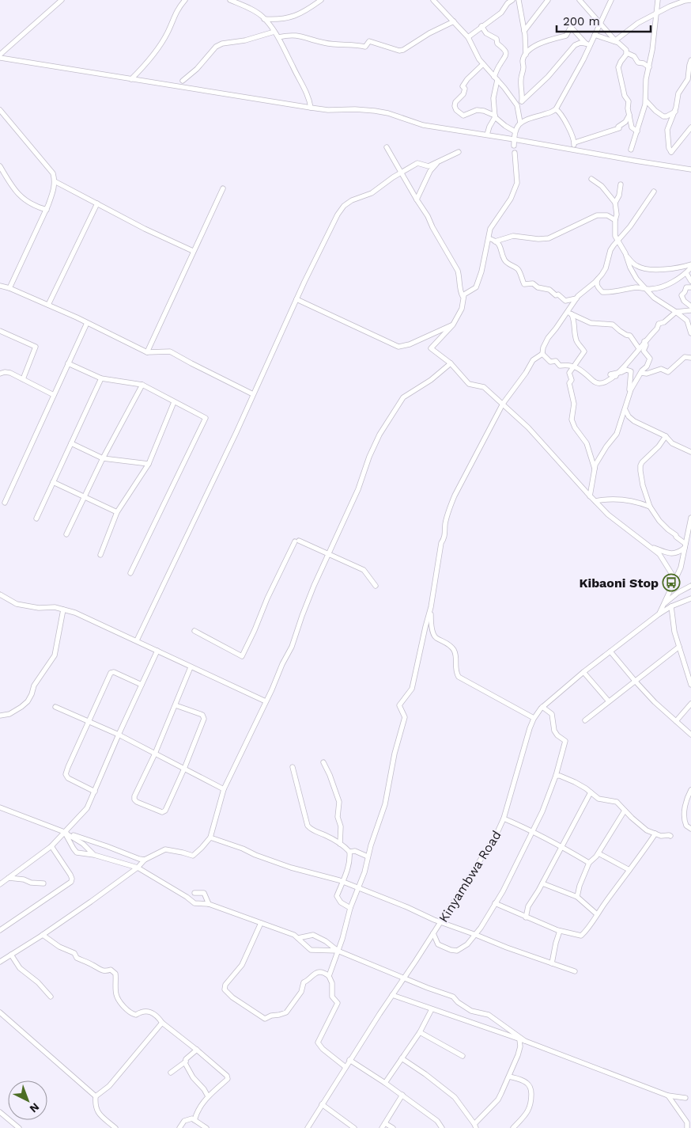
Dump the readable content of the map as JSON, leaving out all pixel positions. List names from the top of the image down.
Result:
{
  "streets": {
    "street": ["Kinyambwa Road"]
  },
  "places": {
    "bus stop": ["Kibaoni Stop"]
  },
  "scale_bar": "200 m",
  "north": "bottom right"
}
